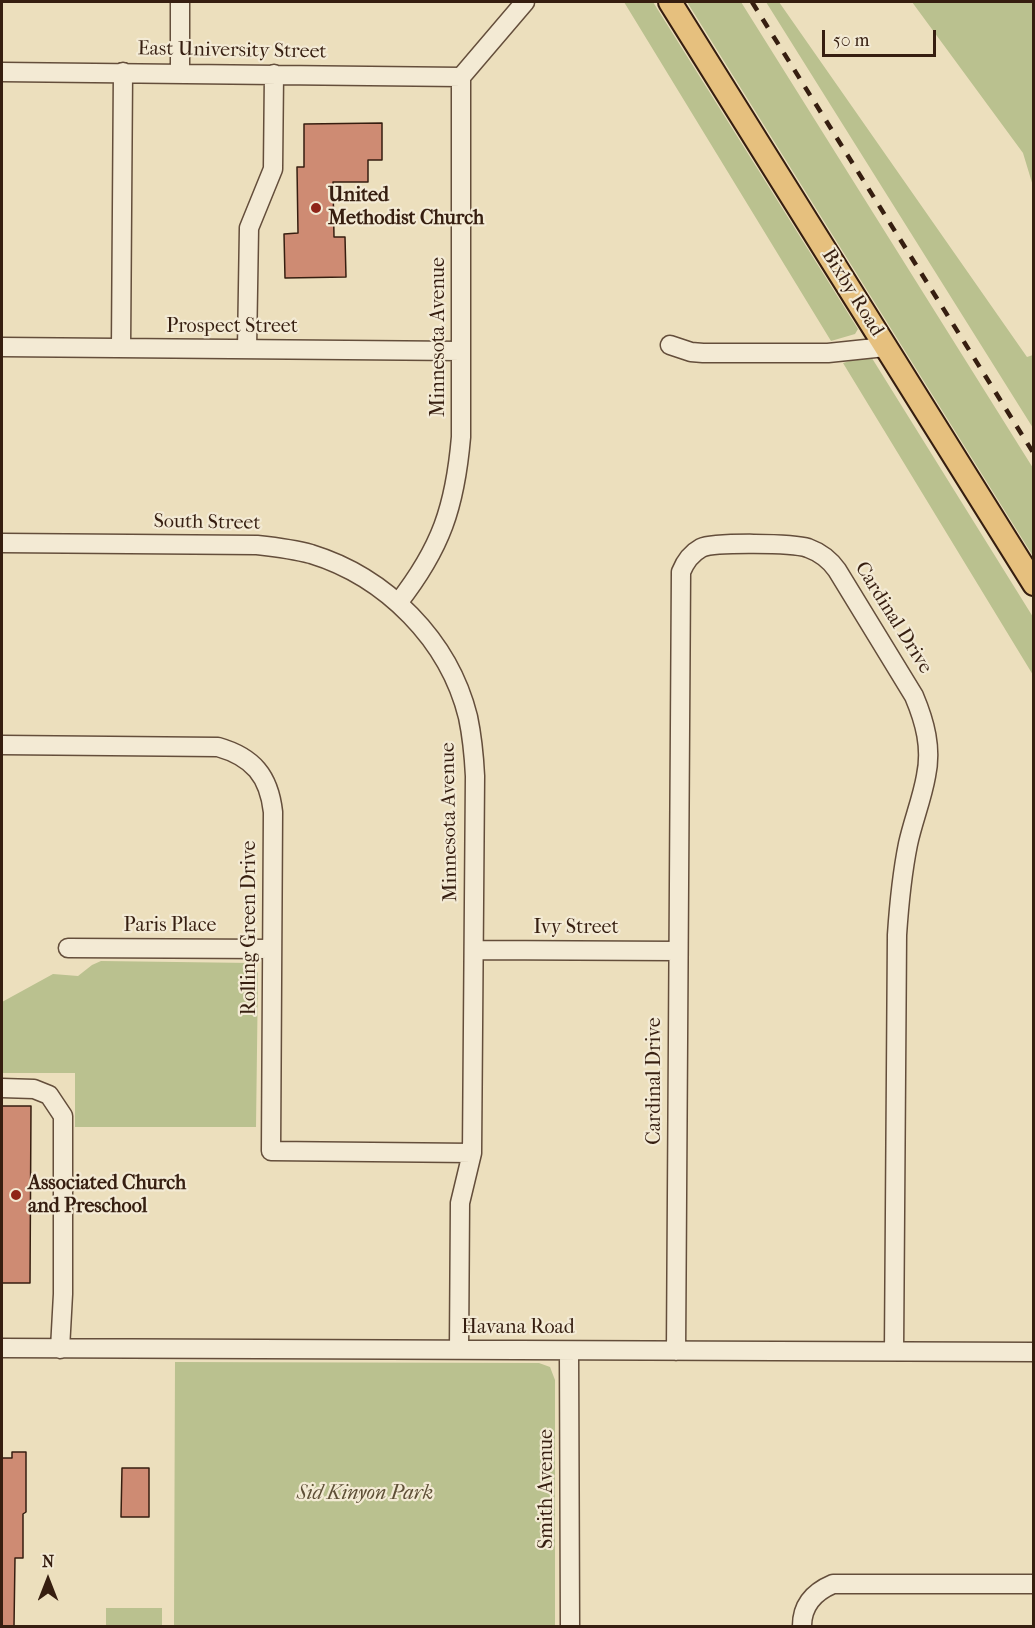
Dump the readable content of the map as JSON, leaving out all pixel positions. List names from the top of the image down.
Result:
{
  "streets": {
    "main road": ["Bixby Road"],
    "street": [
      "East University Street",
      "Prospect Street",
      "Minnesota Avenue",
      "South Street",
      "Cardinal Drive",
      "Paris Place",
      "Rolling Green Drive",
      "Ivy Street",
      "Havana Road",
      "Smith Avenue"
    ]
  },
  "crossings": [
    ["East University Street", "Minnesota Avenue"],
    ["Prospect Street", "Minnesota Avenue"],
    ["Minnesota Avenue", "South Street"],
    ["Minnesota Avenue", "Rolling Green Drive"],
    ["Minnesota Avenue", "Ivy Street"],
    ["Minnesota Avenue", "Havana Road"],
    ["Cardinal Drive", "Ivy Street"],
    ["Cardinal Drive", "Havana Road"],
    ["Paris Place", "Rolling Green Drive"],
    ["Havana Road", "Smith Avenue"]
  ],
  "parks": ["Sid Kinyon Park"],
  "places": ["United Methodist Church", "Associated Church and Preschool"],
  "scale_bar": "50 m",
  "north": "top"
}
